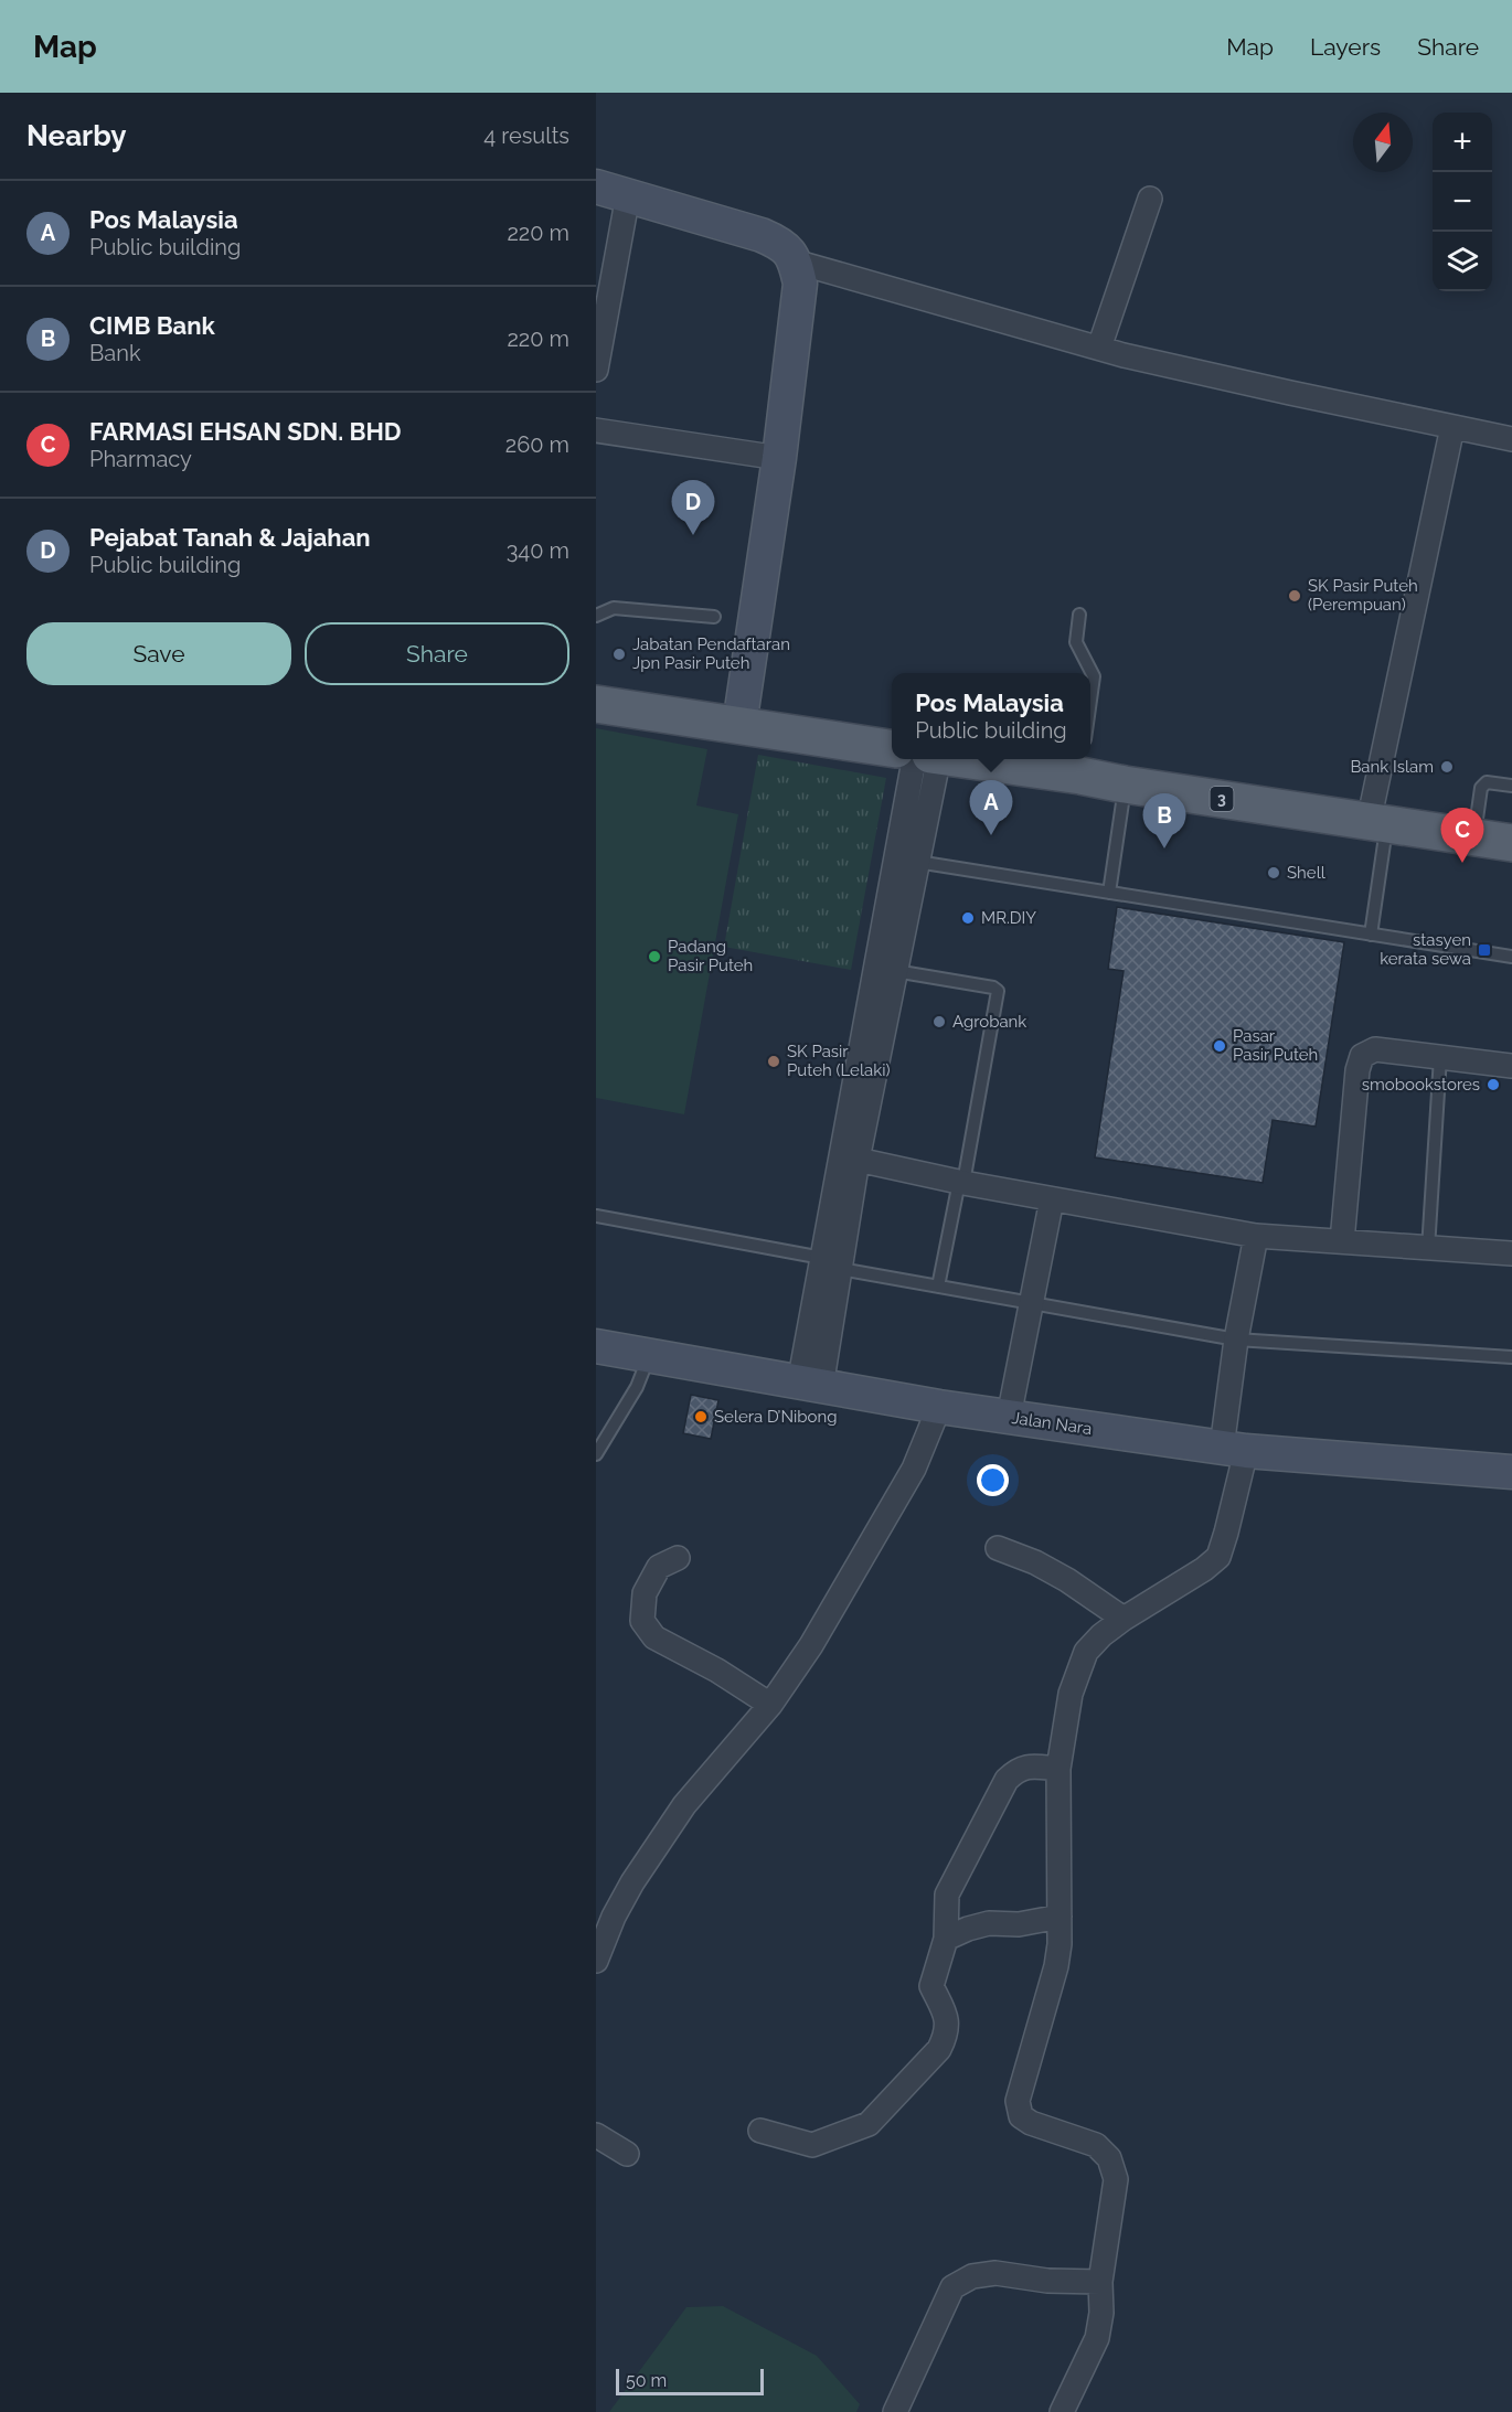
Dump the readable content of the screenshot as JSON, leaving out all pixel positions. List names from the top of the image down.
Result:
{
  "streets": {
    "main road": ["3", "Jalan Nara"]
  },
  "places": {
    "other": [
      "SK Pasir Puteh (Perempuan)",
      "Jabatan Pendaftaran Jpn Pasir Puteh",
      "Bank Islam",
      "Shell",
      "MR.DIY",
      "Padang Pasir Puteh",
      "Agrobank",
      "Pasar Pasir Puteh",
      "SK Pasir Puteh (Lelaki)",
      "smobookstores",
      "Selera D’Nibong"
    ],
    "transit": ["stasyen kerata sewa"]
  },
  "scale_bar": "50 m",
  "north": "top",
  "page": {
    "header": "Map",
    "nav": ["Map", "Layers", "Share"],
    "heading": ["Nearby", "4 results"],
    "map_buttons": ["+", "−"],
    "list": [
      {
        "mark": "A",
        "name": "Pos Malaysia",
        "note": "Public building",
        "value": "220 m"
      },
      {
        "mark": "B",
        "name": "CIMB Bank",
        "note": "Bank",
        "value": "220 m"
      },
      {
        "mark": "C",
        "name": "FARMASI EHSAN SDN. BHD",
        "note": "Pharmacy",
        "value": "260 m"
      },
      {
        "mark": "D",
        "name": "Pejabat Tanah & Jajahan",
        "note": "Public building",
        "value": "340 m"
      }
    ],
    "pins": [
      "D",
      "A",
      "B",
      "C"
    ],
    "buttons": ["Save", "Share"],
    "popup": ["Pos Malaysia", "Public building"],
    "scale": "50 m"
  }
}
